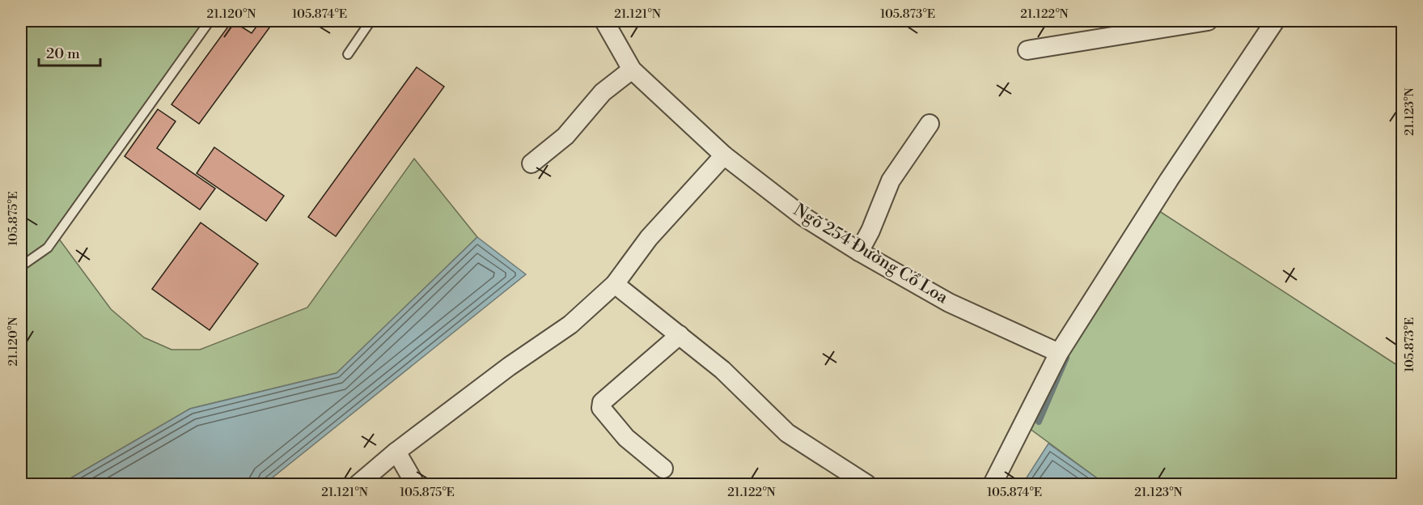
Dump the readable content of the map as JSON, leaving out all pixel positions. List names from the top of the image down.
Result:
{
  "streets": {
    "street": ["Ngõ 254 Đường Cổ Loa"]
  },
  "scale_bar": "20 m",
  "coordinates": [
    "21.120°N",
    "105.874°E",
    "21.121°N",
    "105.873°E",
    "21.122°N",
    "21.123°N",
    "105.875°E"
  ]
}
